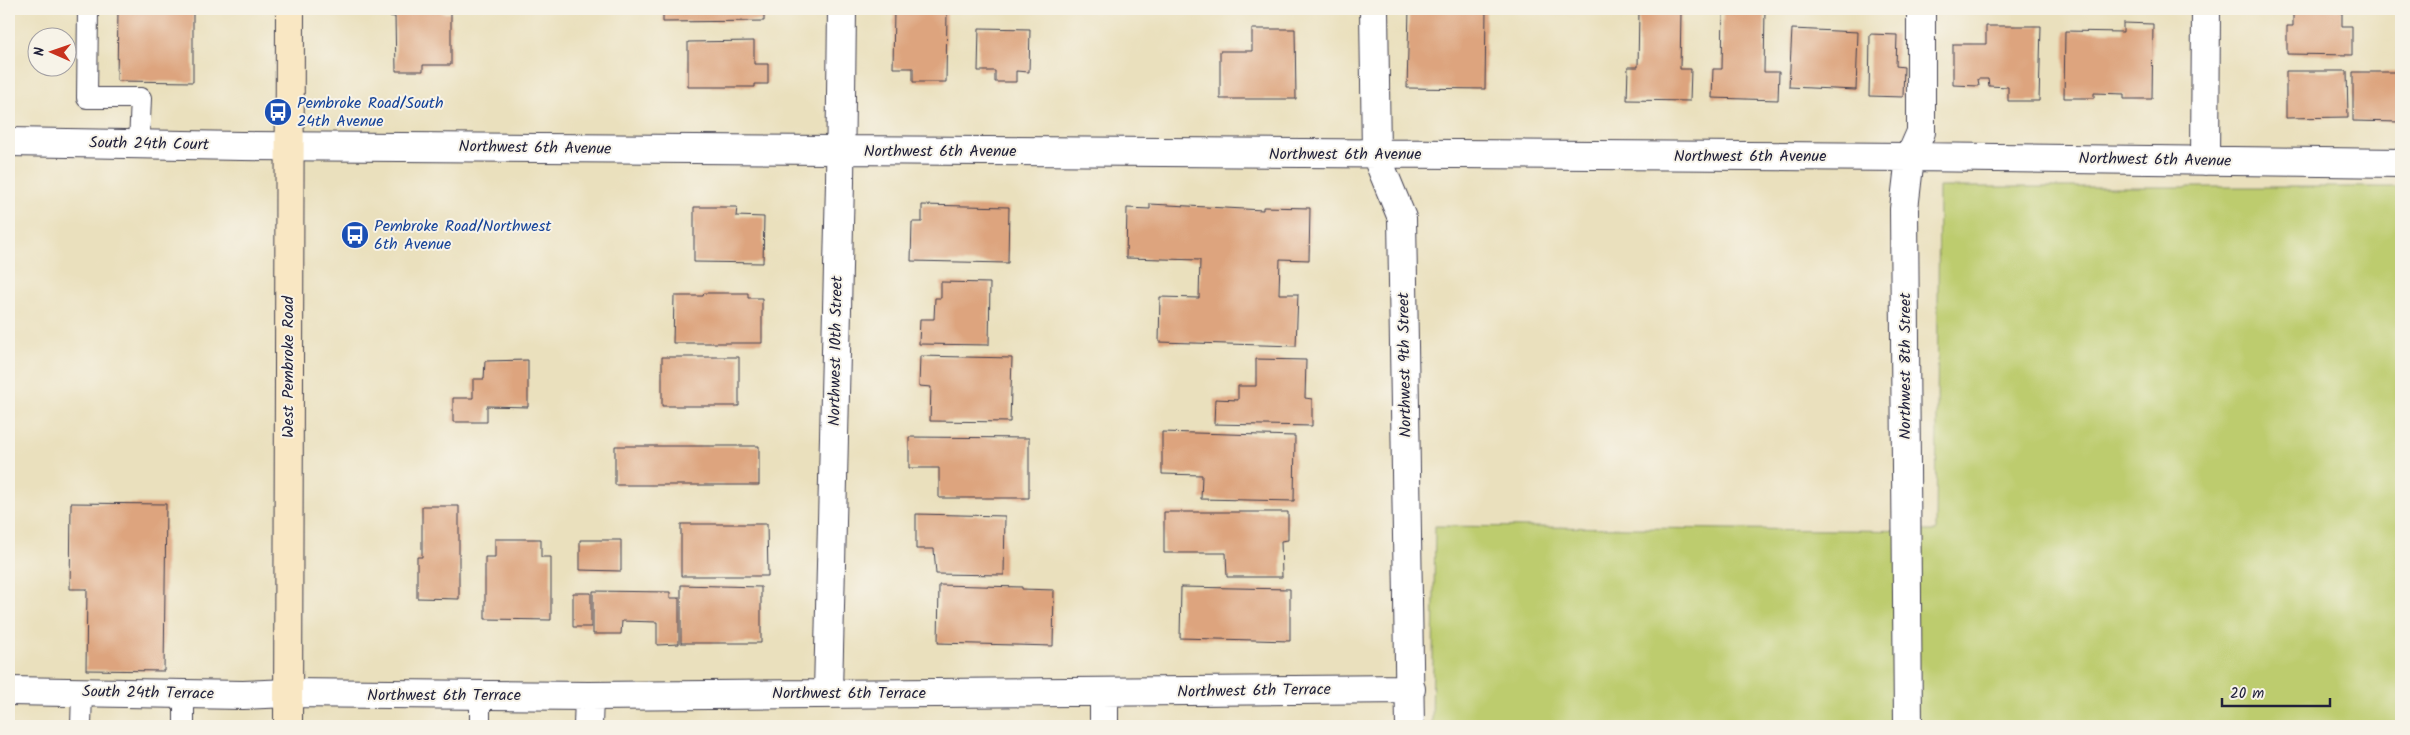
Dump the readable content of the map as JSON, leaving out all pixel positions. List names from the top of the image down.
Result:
{
  "streets": {
    "main road": ["West Pembroke Road"],
    "street": [
      "South 24th Court",
      "Northwest 6th Avenue",
      "Northwest 10th Street",
      "Northwest 9th Street",
      "Northwest 8th Street",
      "Northwest 6th Terrace",
      "South 24th Terrace"
    ]
  },
  "crossings": [
    ["South 24th Court", "Northwest 6th Avenue"],
    ["South 24th Court", "West Pembroke Road"],
    ["Northwest 6th Avenue", "Northwest 10th Street"],
    ["Northwest 6th Avenue", "Northwest 9th Street"],
    ["Northwest 6th Avenue", "Northwest 8th Street"],
    ["Northwest 6th Avenue", "West Pembroke Road"],
    ["Northwest 10th Street", "Northwest 6th Terrace"],
    ["Northwest 9th Street", "Northwest 6th Terrace"],
    ["West Pembroke Road", "Northwest 6th Terrace"],
    ["West Pembroke Road", "South 24th Terrace"],
    ["Northwest 6th Terrace", "South 24th Terrace"]
  ],
  "places": {
    "bus stop": ["Pembroke Road/South 24th Avenue", "Pembroke Road/Northwest 6th Avenue"]
  },
  "scale_bar": "20 m",
  "north": "left"
}
